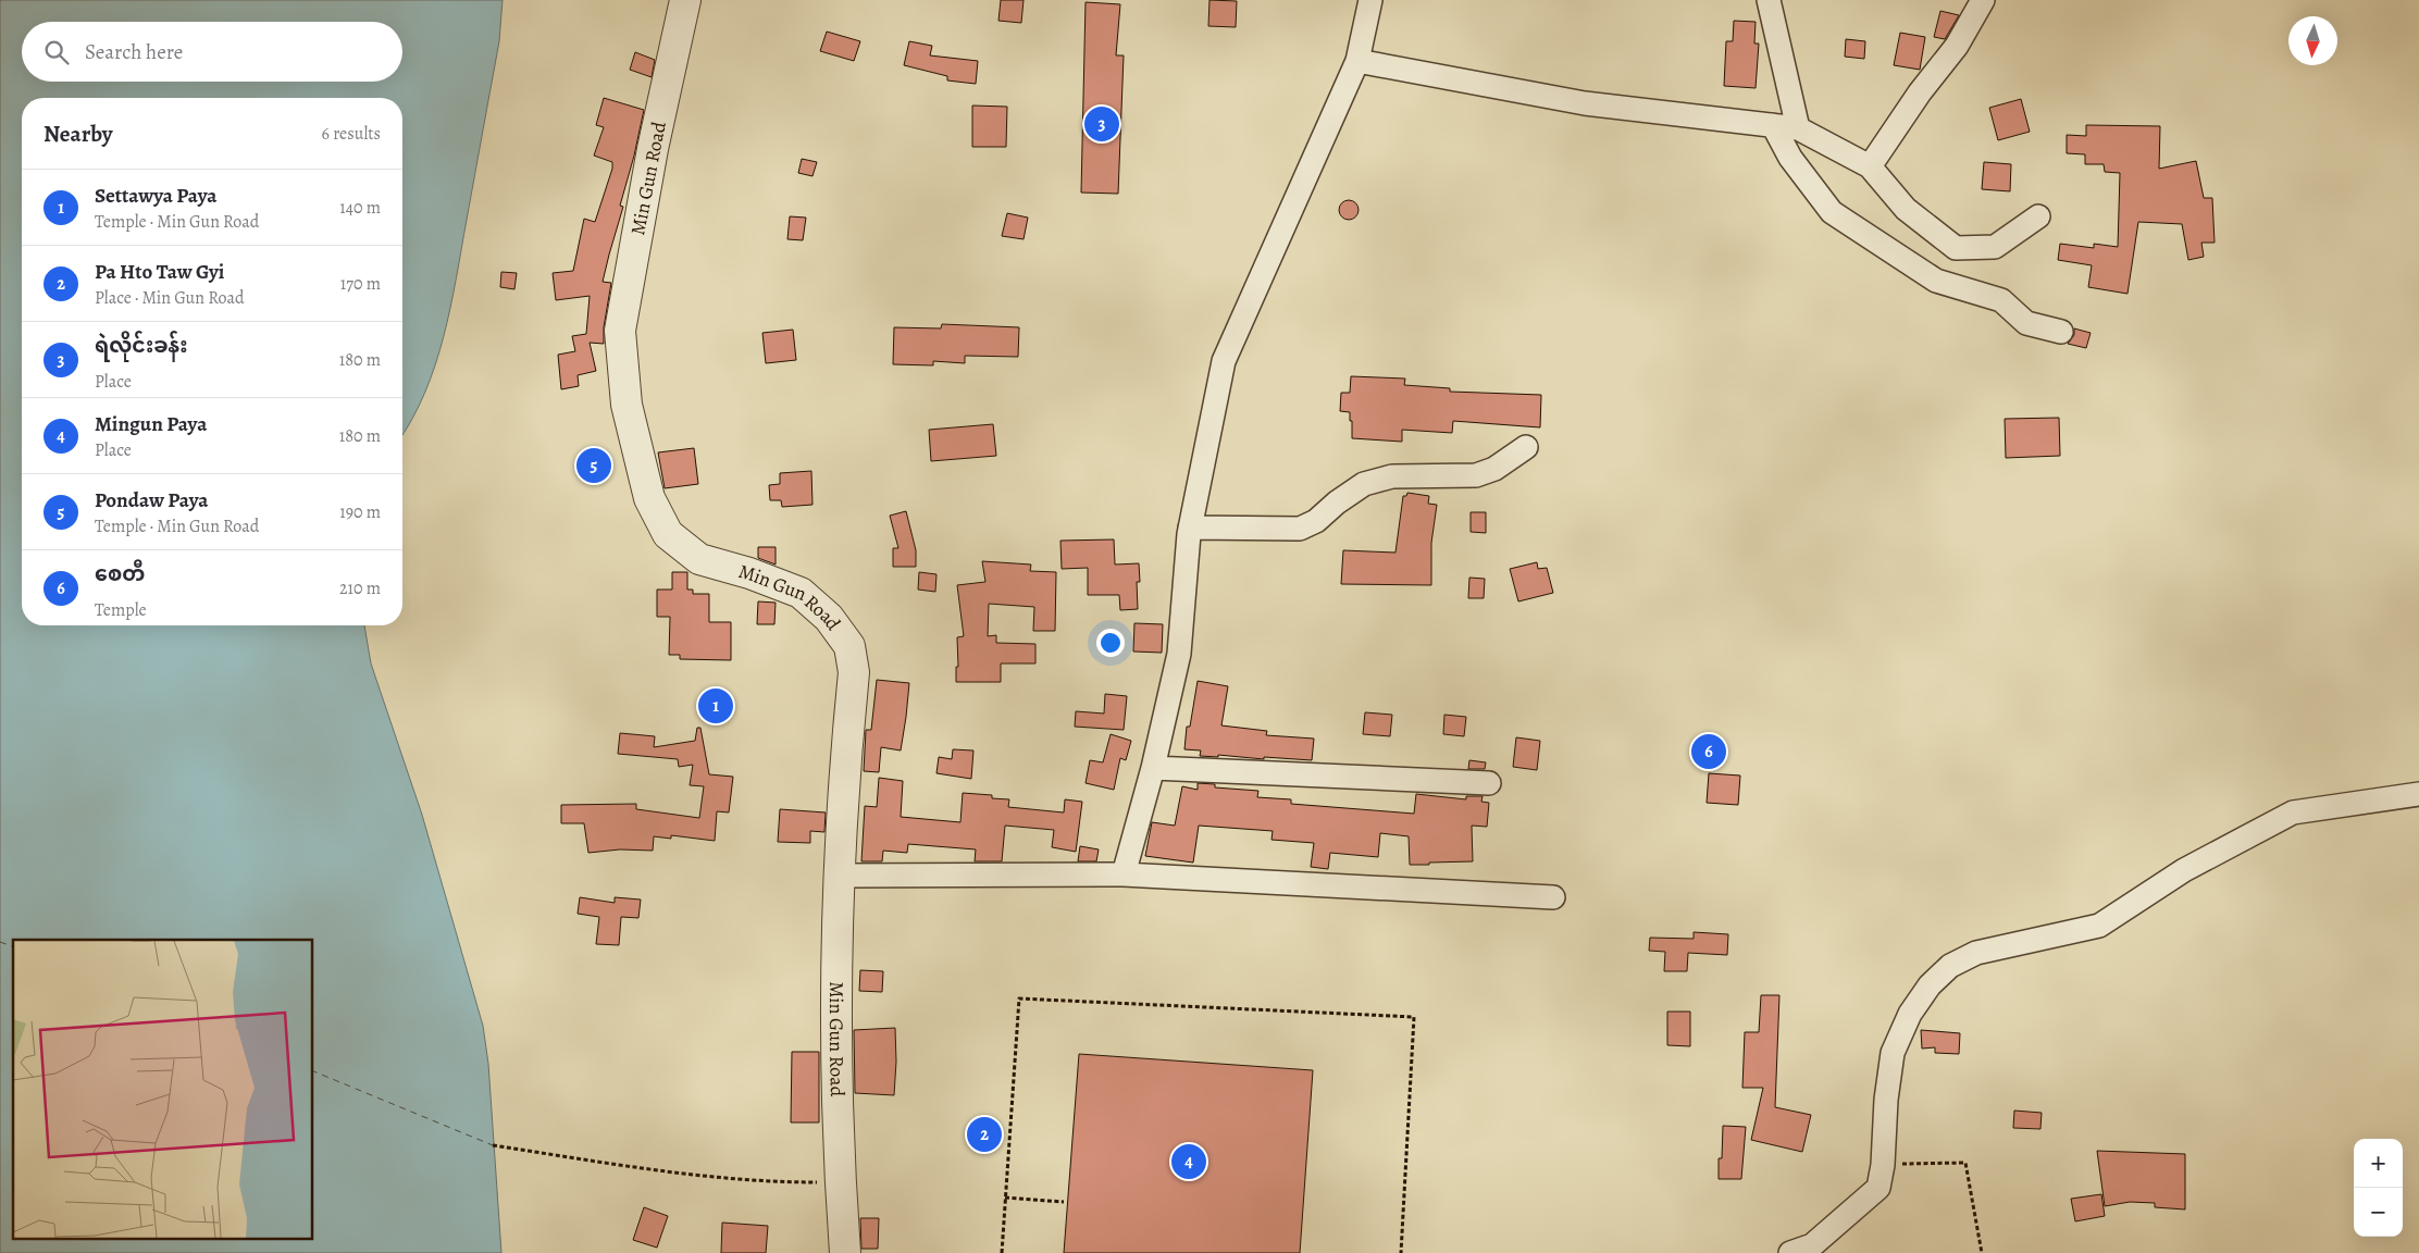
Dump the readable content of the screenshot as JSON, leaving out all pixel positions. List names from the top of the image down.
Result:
{
  "streets": {
    "street": ["Min Gun Road"]
  },
  "north": "bottom",
  "page": {
    "search": "Search here",
    "heading": ["Nearby", "6 results"],
    "pins": [
      "3",
      "5",
      "1",
      "6",
      "2",
      "4"
    ],
    "list": [
      {
        "mark": "1",
        "name": "Settawya Paya",
        "note": "Temple · Min Gun Road",
        "value": "140 m"
      },
      {
        "mark": "2",
        "name": "Pa Hto Taw Gyi",
        "note": "Place · Min Gun Road",
        "value": "170 m"
      },
      {
        "mark": "3",
        "name": "ရဲလိုင်းခန်း",
        "note": "Place",
        "value": "180 m"
      },
      {
        "mark": "4",
        "name": "Mingun Paya",
        "note": "Place",
        "value": "180 m"
      },
      {
        "mark": "5",
        "name": "Pondaw Paya",
        "note": "Temple · Min Gun Road",
        "value": "190 m"
      },
      {
        "mark": "6",
        "name": "စေတီ",
        "note": "Temple",
        "value": "210 m"
      }
    ],
    "map_buttons": ["+", "−"]
  }
}
